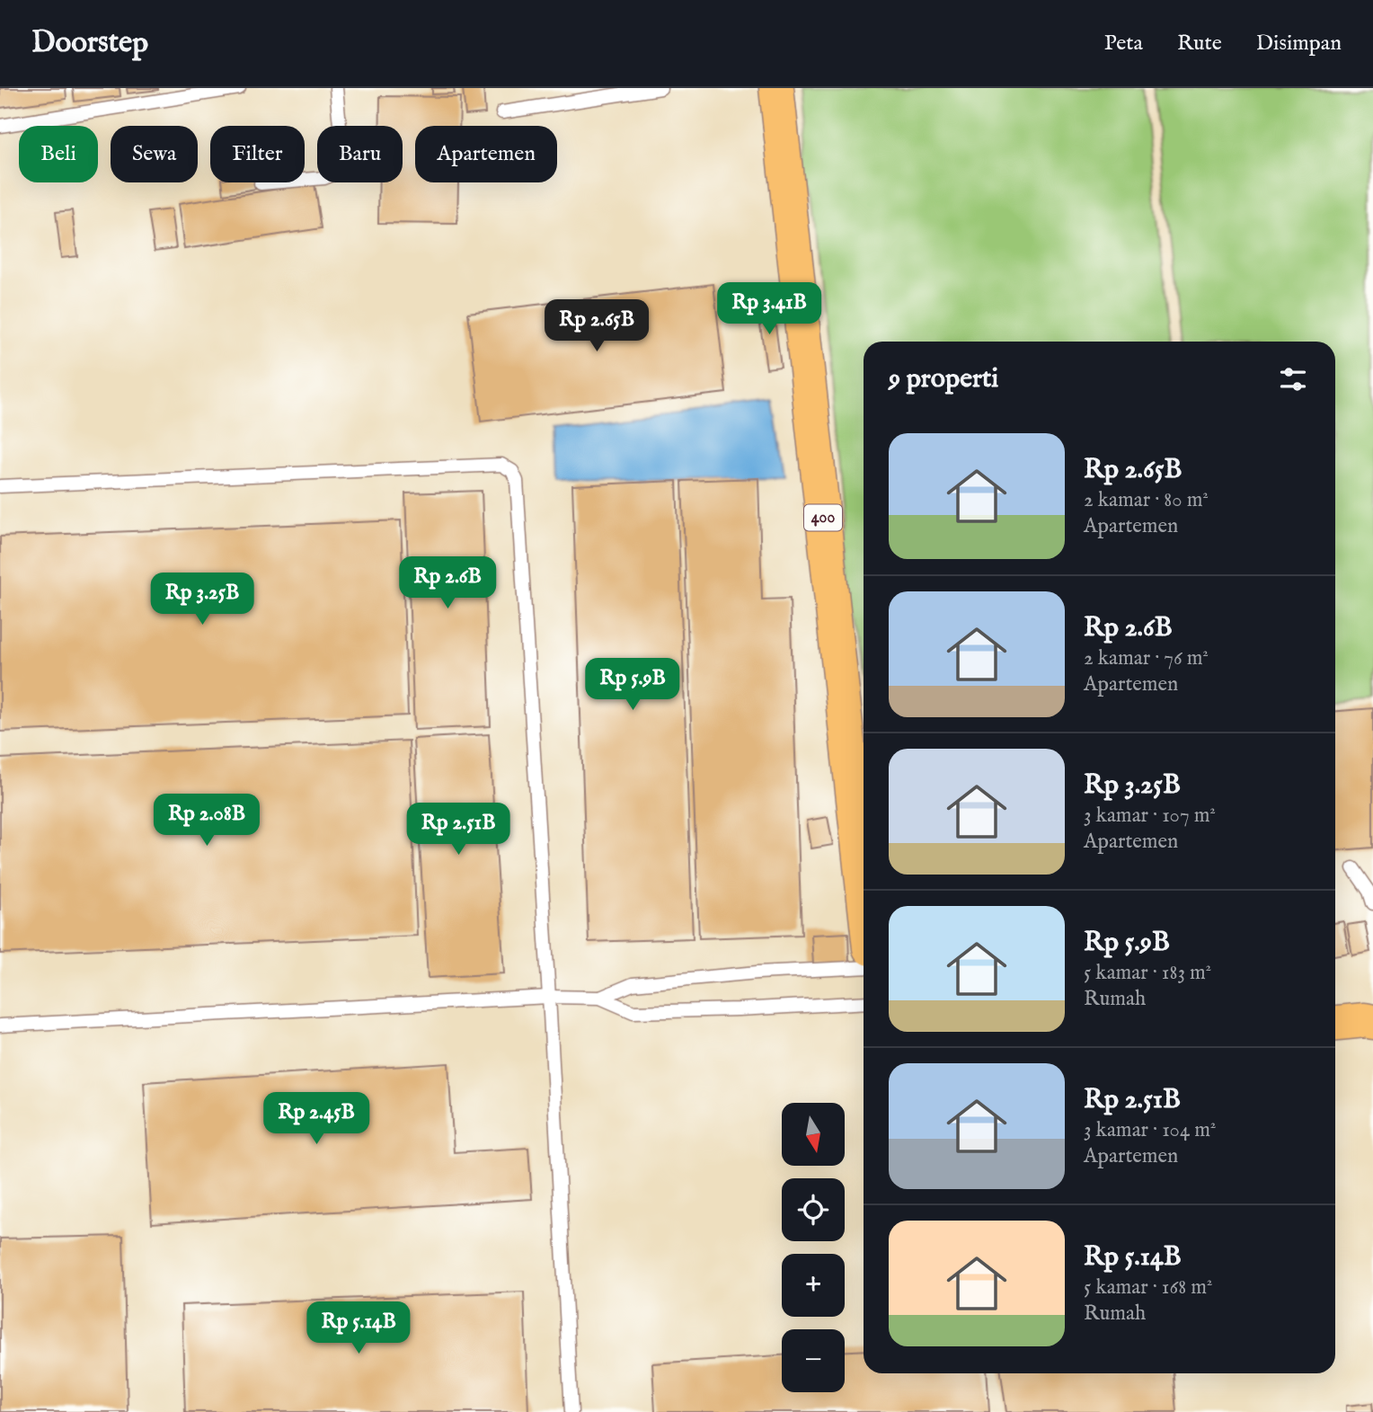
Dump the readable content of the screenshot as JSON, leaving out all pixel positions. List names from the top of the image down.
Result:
{
  "streets": {
    "main road": ["400"]
  },
  "north": "bottom",
  "page": {
    "header": "Doorstep",
    "nav": ["Peta", "Rute", "Disimpan"],
    "chip": [
      "Beli",
      "Sewa",
      "Filter",
      "Baru",
      "Apartemen"
    ],
    "price": [
      "Rp 3.41B",
      "Rp 2.65B",
      "Rp 2.6B",
      "Rp 3.25B",
      "Rp 5.9B",
      "Rp 2.08B",
      "Rp 2.51B",
      "Rp 2.45B",
      "Rp 5.14B"
    ],
    "heading": "9 properti",
    "list": [
      {
        "name": "Rp 2.65B",
        "note": "2 kamar · 80 m² · Apartemen"
      },
      {
        "name": "Rp 2.6B",
        "note": "2 kamar · 76 m² · Apartemen"
      },
      {
        "name": "Rp 3.25B",
        "note": "3 kamar · 107 m² · Apartemen"
      },
      {
        "name": "Rp 5.9B",
        "note": "5 kamar · 183 m² · Rumah"
      },
      {
        "name": "Rp 2.51B",
        "note": "3 kamar · 104 m² · Apartemen"
      },
      {
        "name": "Rp 5.14B",
        "note": "5 kamar · 168 m² · Rumah"
      }
    ],
    "map_buttons": ["+", "−"]
  }
}
